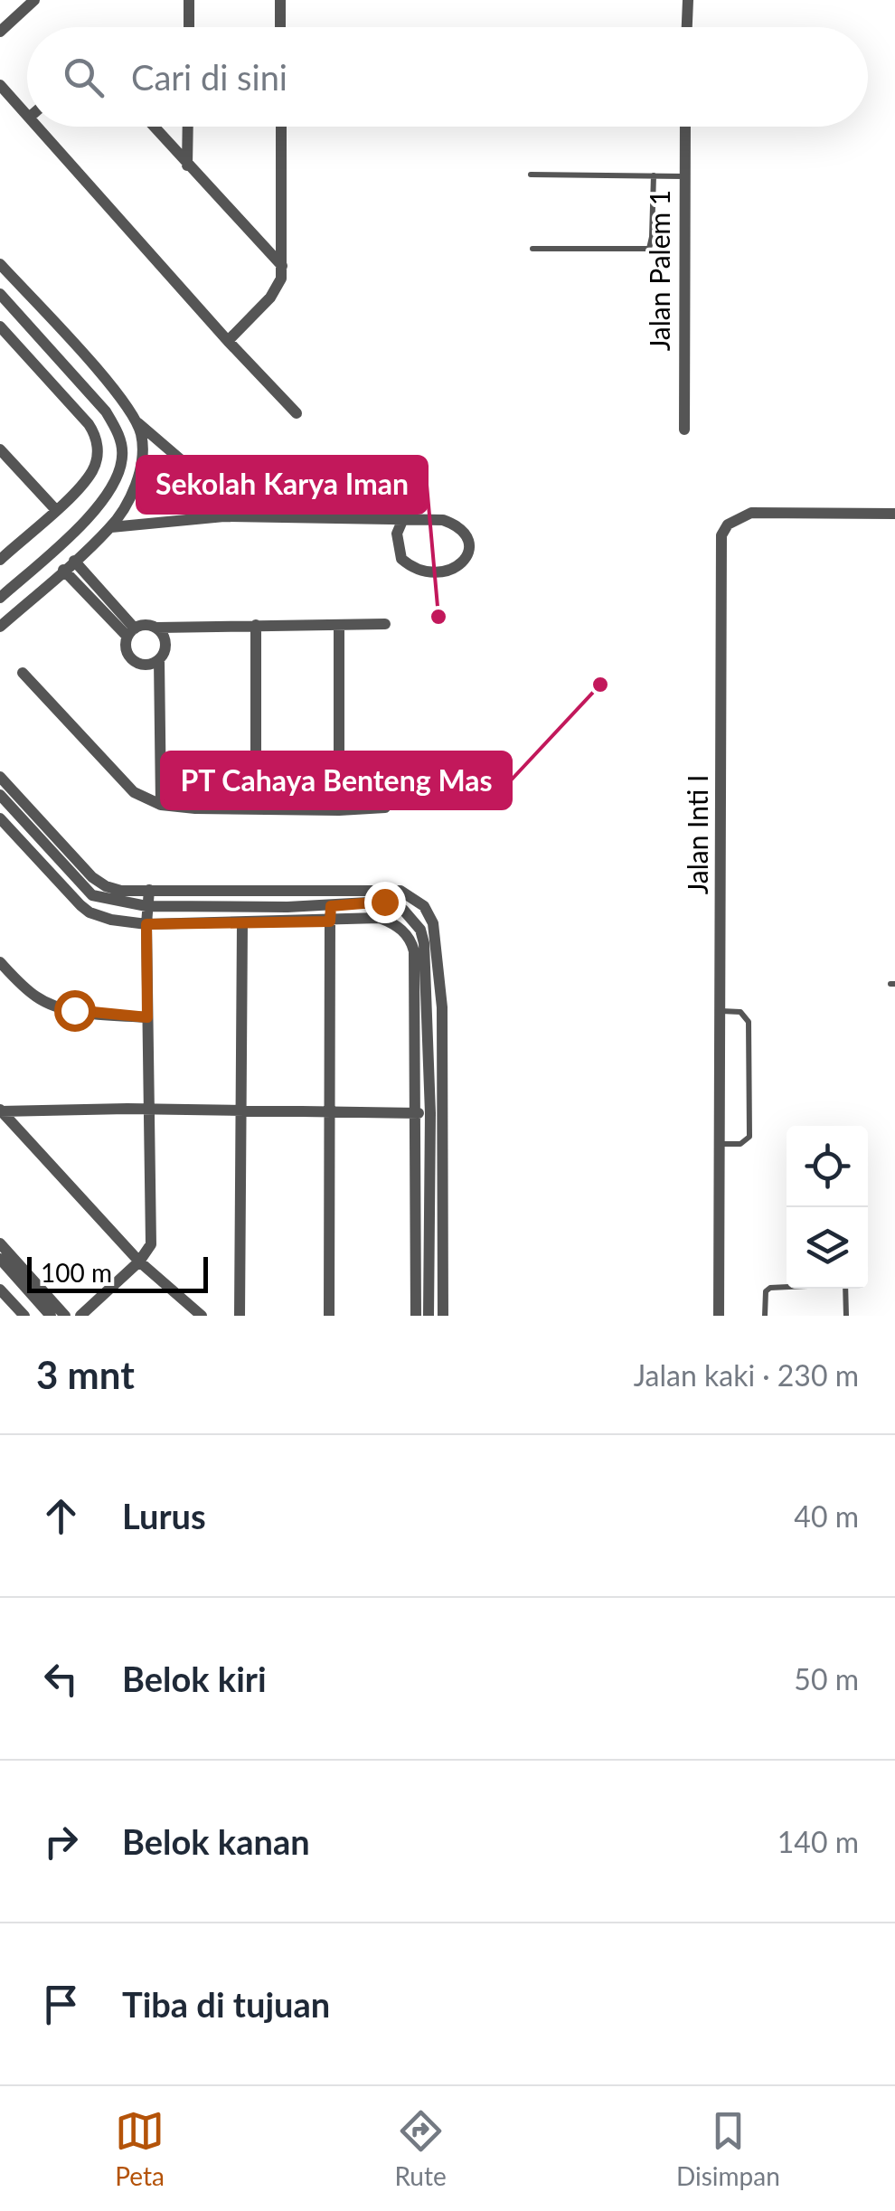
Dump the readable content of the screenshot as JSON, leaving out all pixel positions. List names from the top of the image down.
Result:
{
  "streets": {
    "street": ["Jalan Palem 1", "Jalan Inti I"]
  },
  "places": ["Sekolah Karya Iman", "PT Cahaya Benteng Mas"],
  "scale_bar": "100 m",
  "page": {
    "search": "Cari di sini",
    "scale": "100 m",
    "heading": ["3 mnt", "Jalan kaki · 230 m"],
    "list": [
      ["Lurus", "40 m"],
      ["Belok kiri", "50 m"],
      ["Belok kanan", "140 m"],
      "Tiba di tujuan"
    ],
    "nav": ["Peta", "Rute", "Disimpan"]
  }
}
